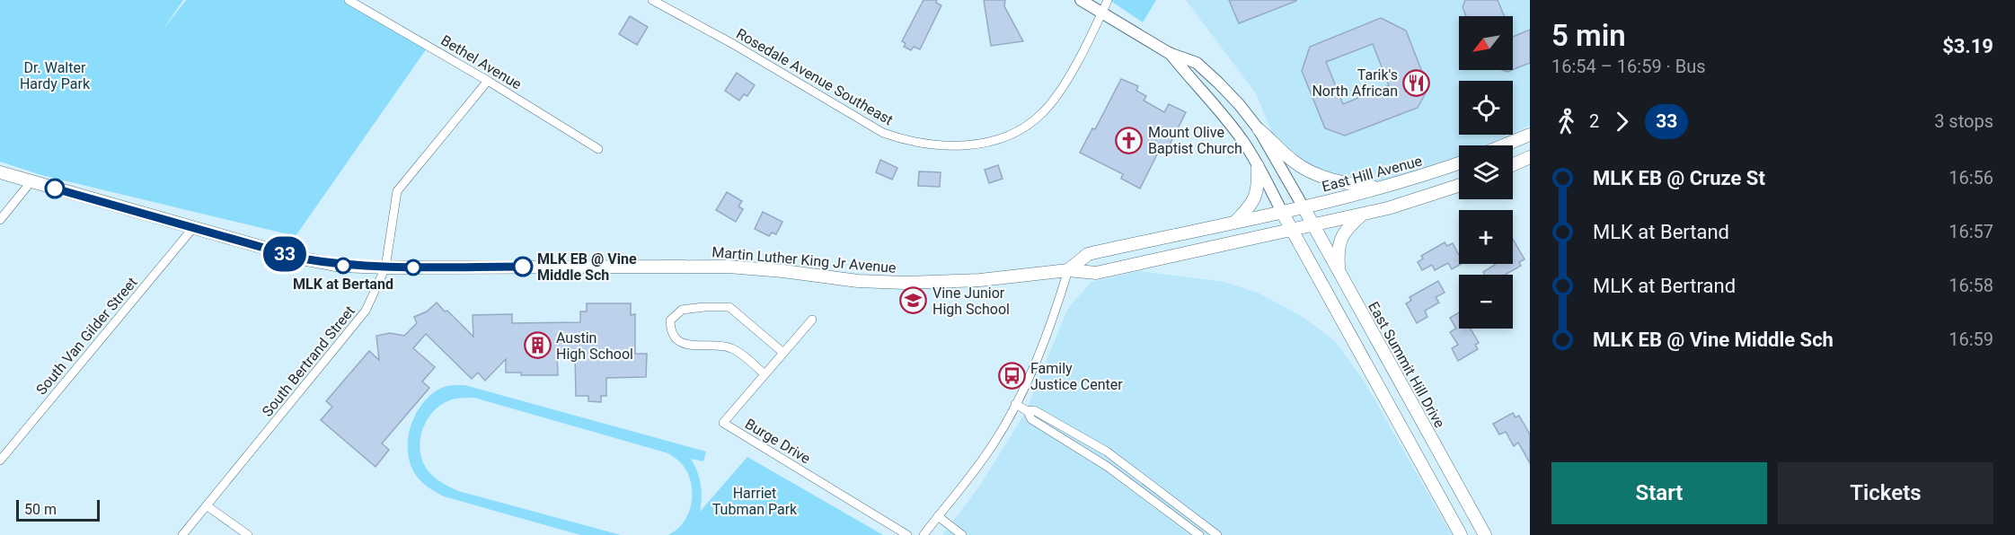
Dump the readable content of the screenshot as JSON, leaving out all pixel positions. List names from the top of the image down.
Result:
{
  "streets": {
    "main road": ["East Hill Avenue", "Martin Luther King Jr Avenue", "East Summit Hill Drive"],
    "street": [
      "Bethel Avenue",
      "Rosedale Avenue Southeast",
      "South Van Gilder Street",
      "South Bertrand Street",
      "Burge Drive"
    ]
  },
  "crossings": [
    ["Bethel Avenue", "South Bertrand Street"],
    ["East Hill Avenue", "East Summit Hill Drive"],
    ["Martin Luther King Jr Avenue", "South Van Gilder Street"],
    ["Martin Luther King Jr Avenue", "South Bertrand Street"]
  ],
  "parks": ["Dr. Walter Hardy Park", "Harriet Tubman Park"],
  "places": {
    "restaurant": ["Tarik's North African"],
    "church": ["Mount Olive Baptist Church"],
    "other": ["MLK at Bertand", "MLK EB @ Vine Middle Sch"],
    "school or university": ["Vine Junior High School"],
    "building": ["Austin High School"],
    "bus stop": ["Family Justice Center"]
  },
  "lines": ["bus line 33"],
  "scale_bar": "50 m",
  "north": "bottom left",
  "page": {
    "on_map": "33",
    "heading": ["5 min", "16:54 – 16:59 · Bus", "$3.19"],
    "map_buttons": ["+", "−"],
    "legs": ["2", "33", "3 stops"],
    "list": [
      {
        "name": "MLK EB @ Cruze St",
        "value": "16:56"
      },
      {
        "name": "MLK at Bertand",
        "value": "16:57"
      },
      {
        "name": "MLK at Bertrand",
        "value": "16:58"
      },
      {
        "name": "MLK EB @ Vine Middle Sch",
        "value": "16:59"
      }
    ],
    "buttons": ["Start", "Tickets"],
    "scale": "50 m"
  }
}
